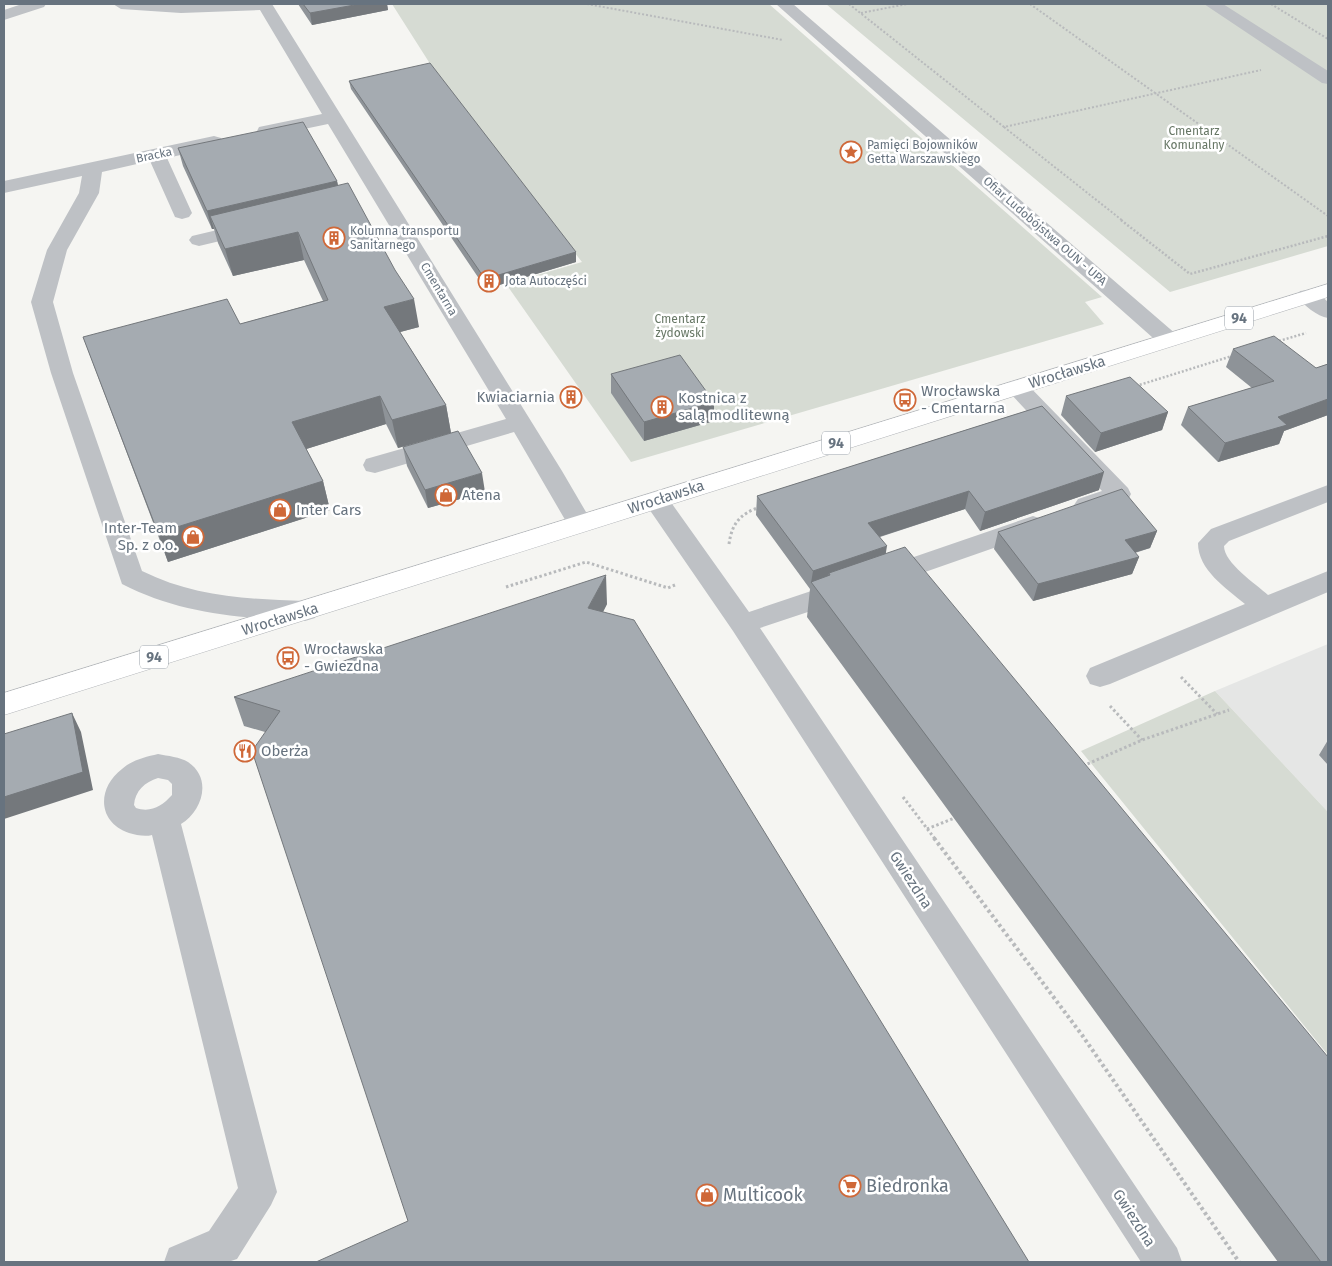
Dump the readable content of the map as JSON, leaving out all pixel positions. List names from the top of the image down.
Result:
{
  "streets": {
    "main road": ["94", "Wrocławska"],
    "street": [
      "Bracka",
      "Ofiar Ludobójstwa OUN - UPA",
      "Cmentarna",
      "Gwiezdna"
    ]
  },
  "crossings": [
    ["Ofiar Ludobójstwa OUN - UPA", "Wrocławska"],
    ["Cmentarna", "Wrocławska"],
    ["Wrocławska", "Gwiezdna"]
  ],
  "parks": ["Cmentarz Komunalny", "Cmentarz żydowski"],
  "places": {
    "place": ["Pamięci Bojowników Getta Warszawskiego"],
    "building": [
      "Kolumna transportu Sanitarnego",
      "Jota Autoczęści",
      "Kwiaciarnia",
      "Kostnica z salą modlitewną"
    ],
    "bus stop": ["Wrocławska - Cmentarna", "Wrocławska - Gwiezdna"],
    "shop": [
      "Atena",
      "Inter Cars",
      "Inter-Team Sp. z o.o.",
      "Multicook"
    ],
    "restaurant": ["Oberża"],
    "supermarket": ["Biedronka"]
  }
}
